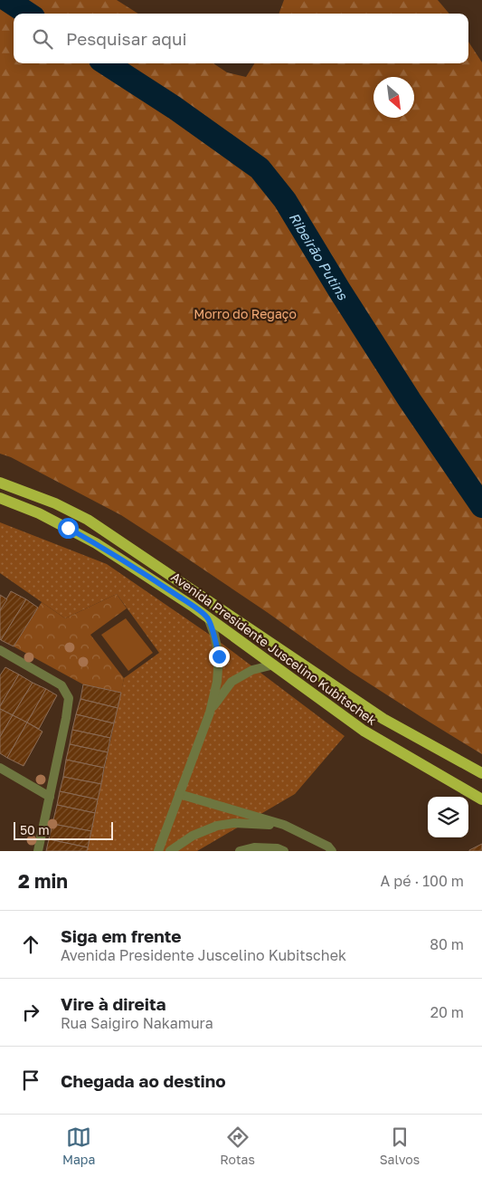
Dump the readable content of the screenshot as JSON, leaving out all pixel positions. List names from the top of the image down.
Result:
{
  "streets": {
    "main road": ["Avenida Presidente Juscelino Kubitschek"]
  },
  "water": ["Ribeirão Putins"],
  "parks": ["Morro do Regaço"],
  "scale_bar": "50 m",
  "north": "bottom right",
  "page": {
    "search": "Pesquisar aqui",
    "scale": "50 m",
    "heading": ["2 min", "A pé · 100 m"],
    "list": [
      ["Siga em frente", "Avenida Presidente Juscelino Kubitschek", "80 m"],
      ["Vire à direita", "Rua Saigiro Nakamura", "20 m"],
      "Chegada ao destino"
    ],
    "nav": ["Mapa", "Rotas", "Salvos"]
  }
}
